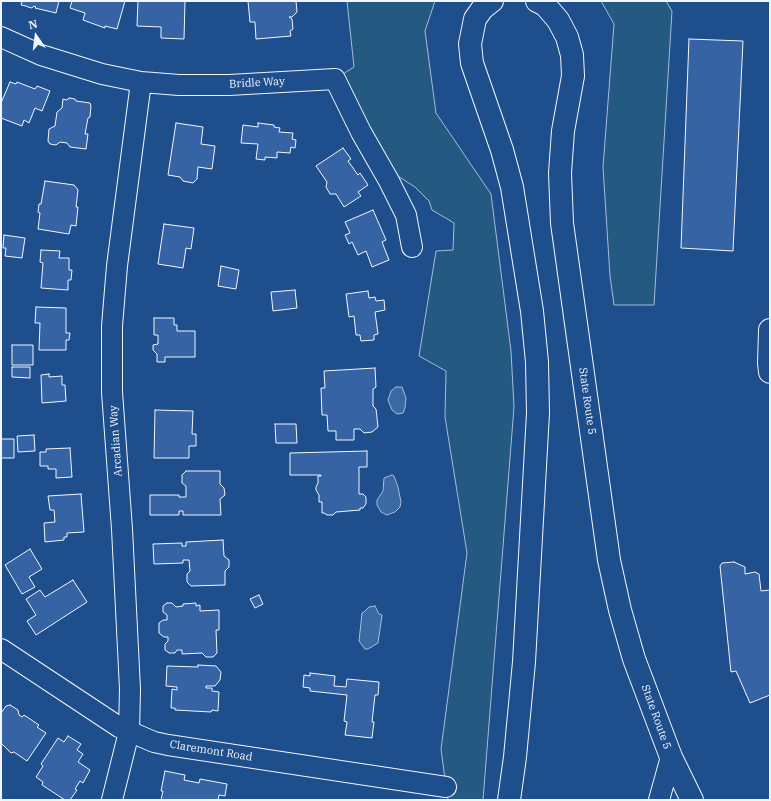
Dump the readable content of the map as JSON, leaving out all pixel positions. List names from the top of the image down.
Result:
{
  "streets": {
    "main road": ["State Route 5"],
    "street": ["Bridle Way", "Arcadian Way", "Claremont Road"]
  },
  "crossings": [
    ["Bridle Way", "Arcadian Way"],
    ["Arcadian Way", "Claremont Road"]
  ],
  "north": "top"
}
